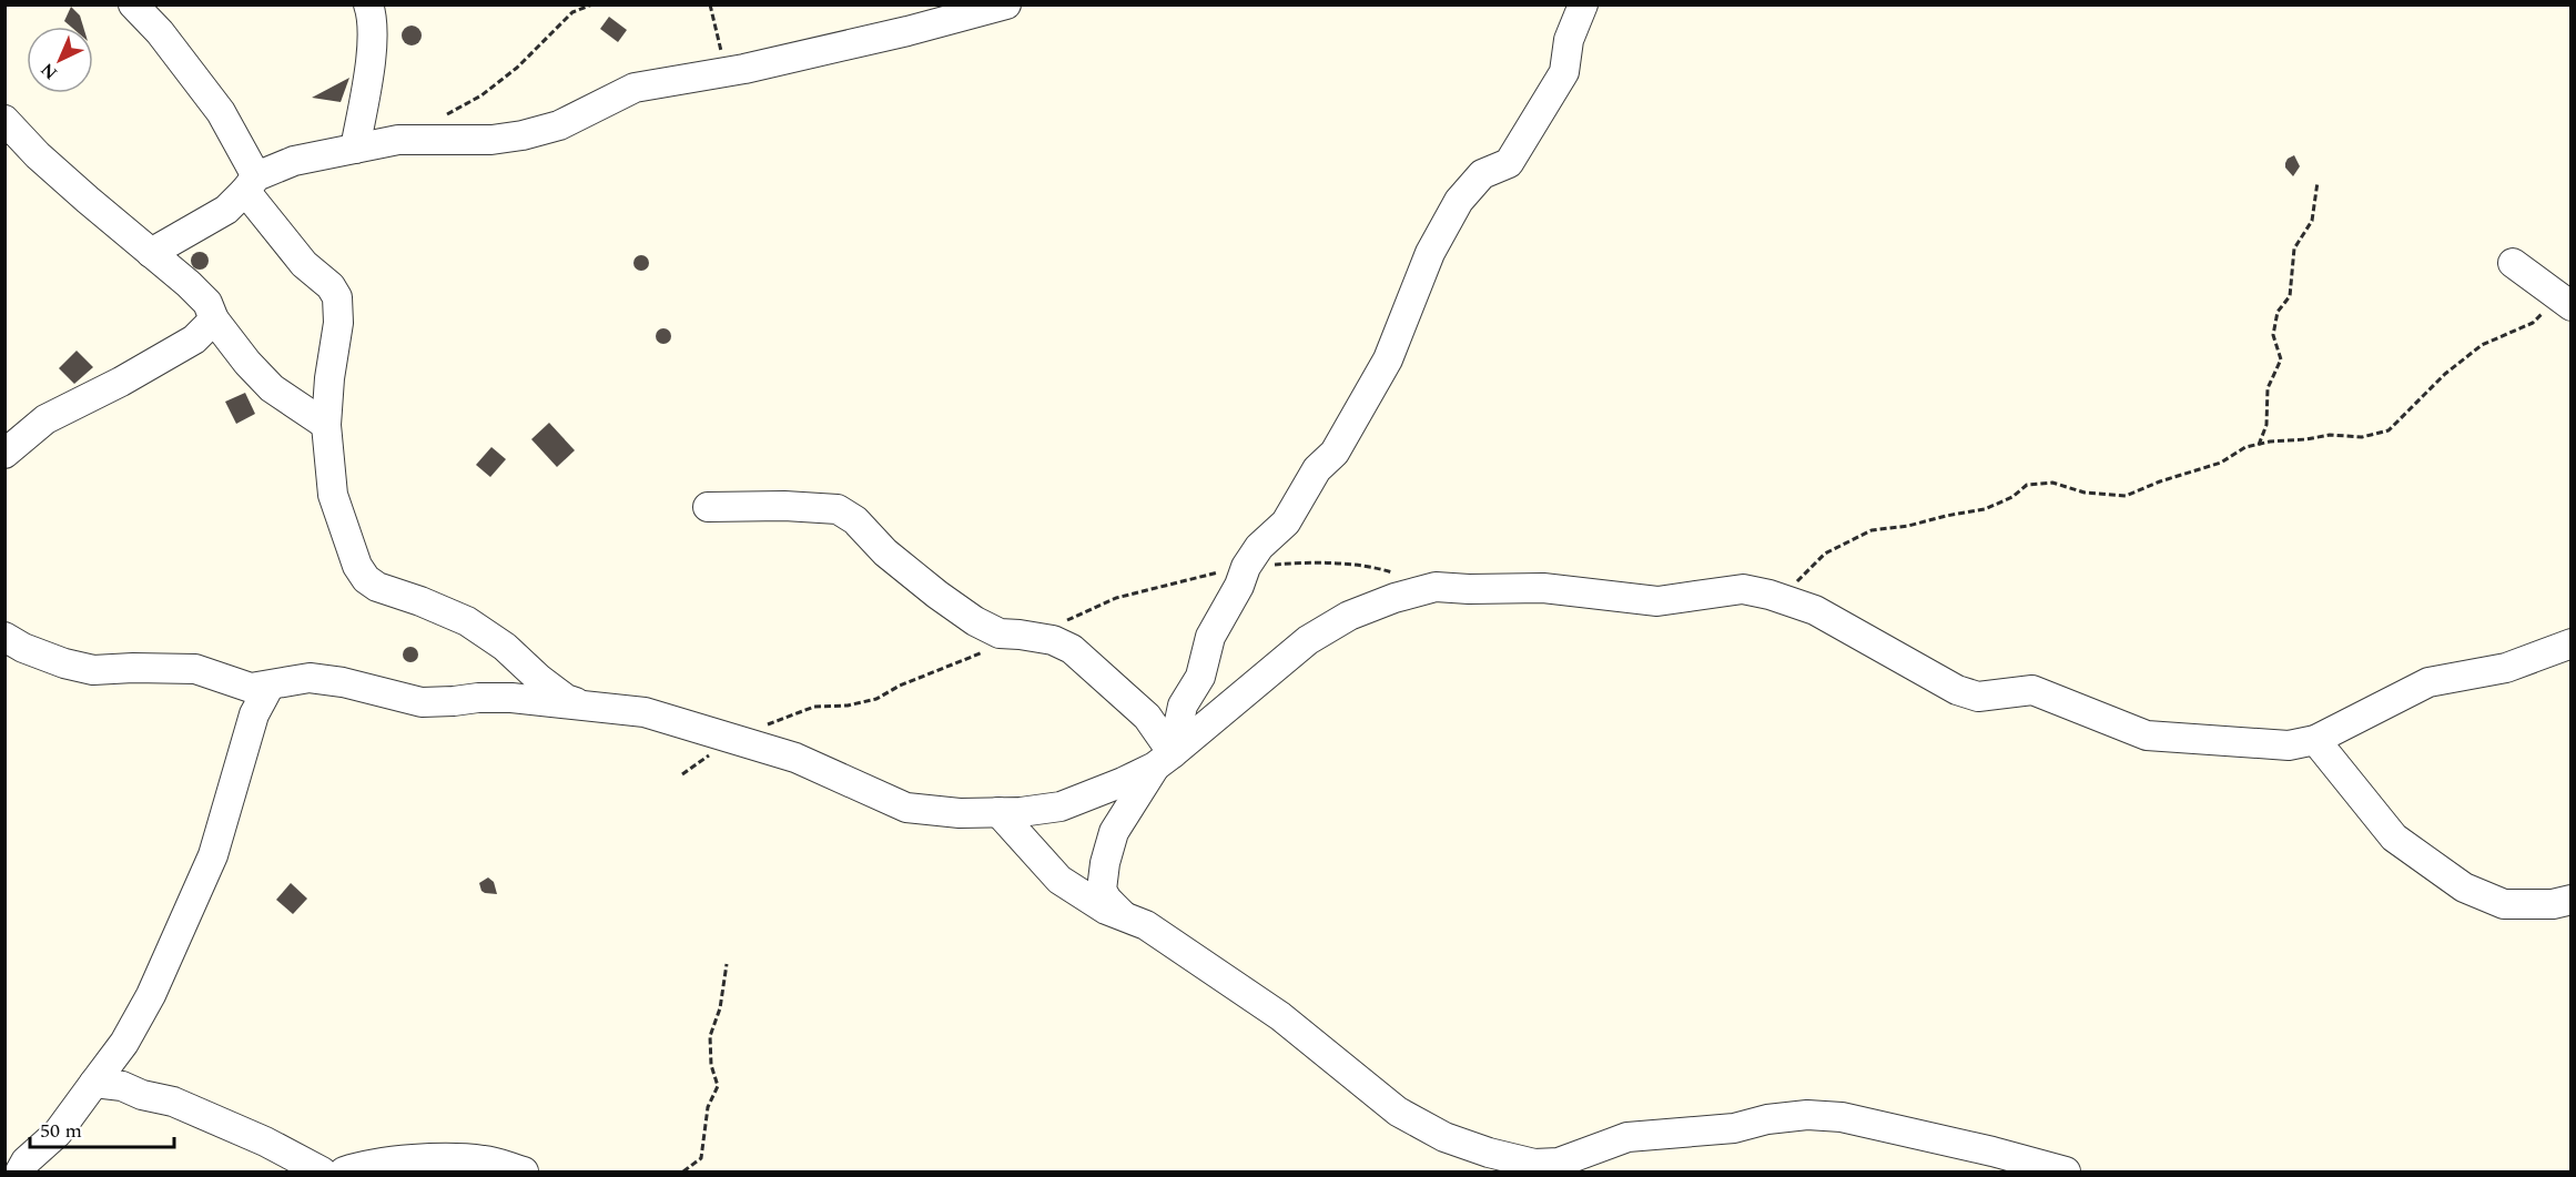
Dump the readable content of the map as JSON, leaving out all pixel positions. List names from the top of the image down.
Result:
{
  "scale_bar": "50 m",
  "north": "bottom left"
}
